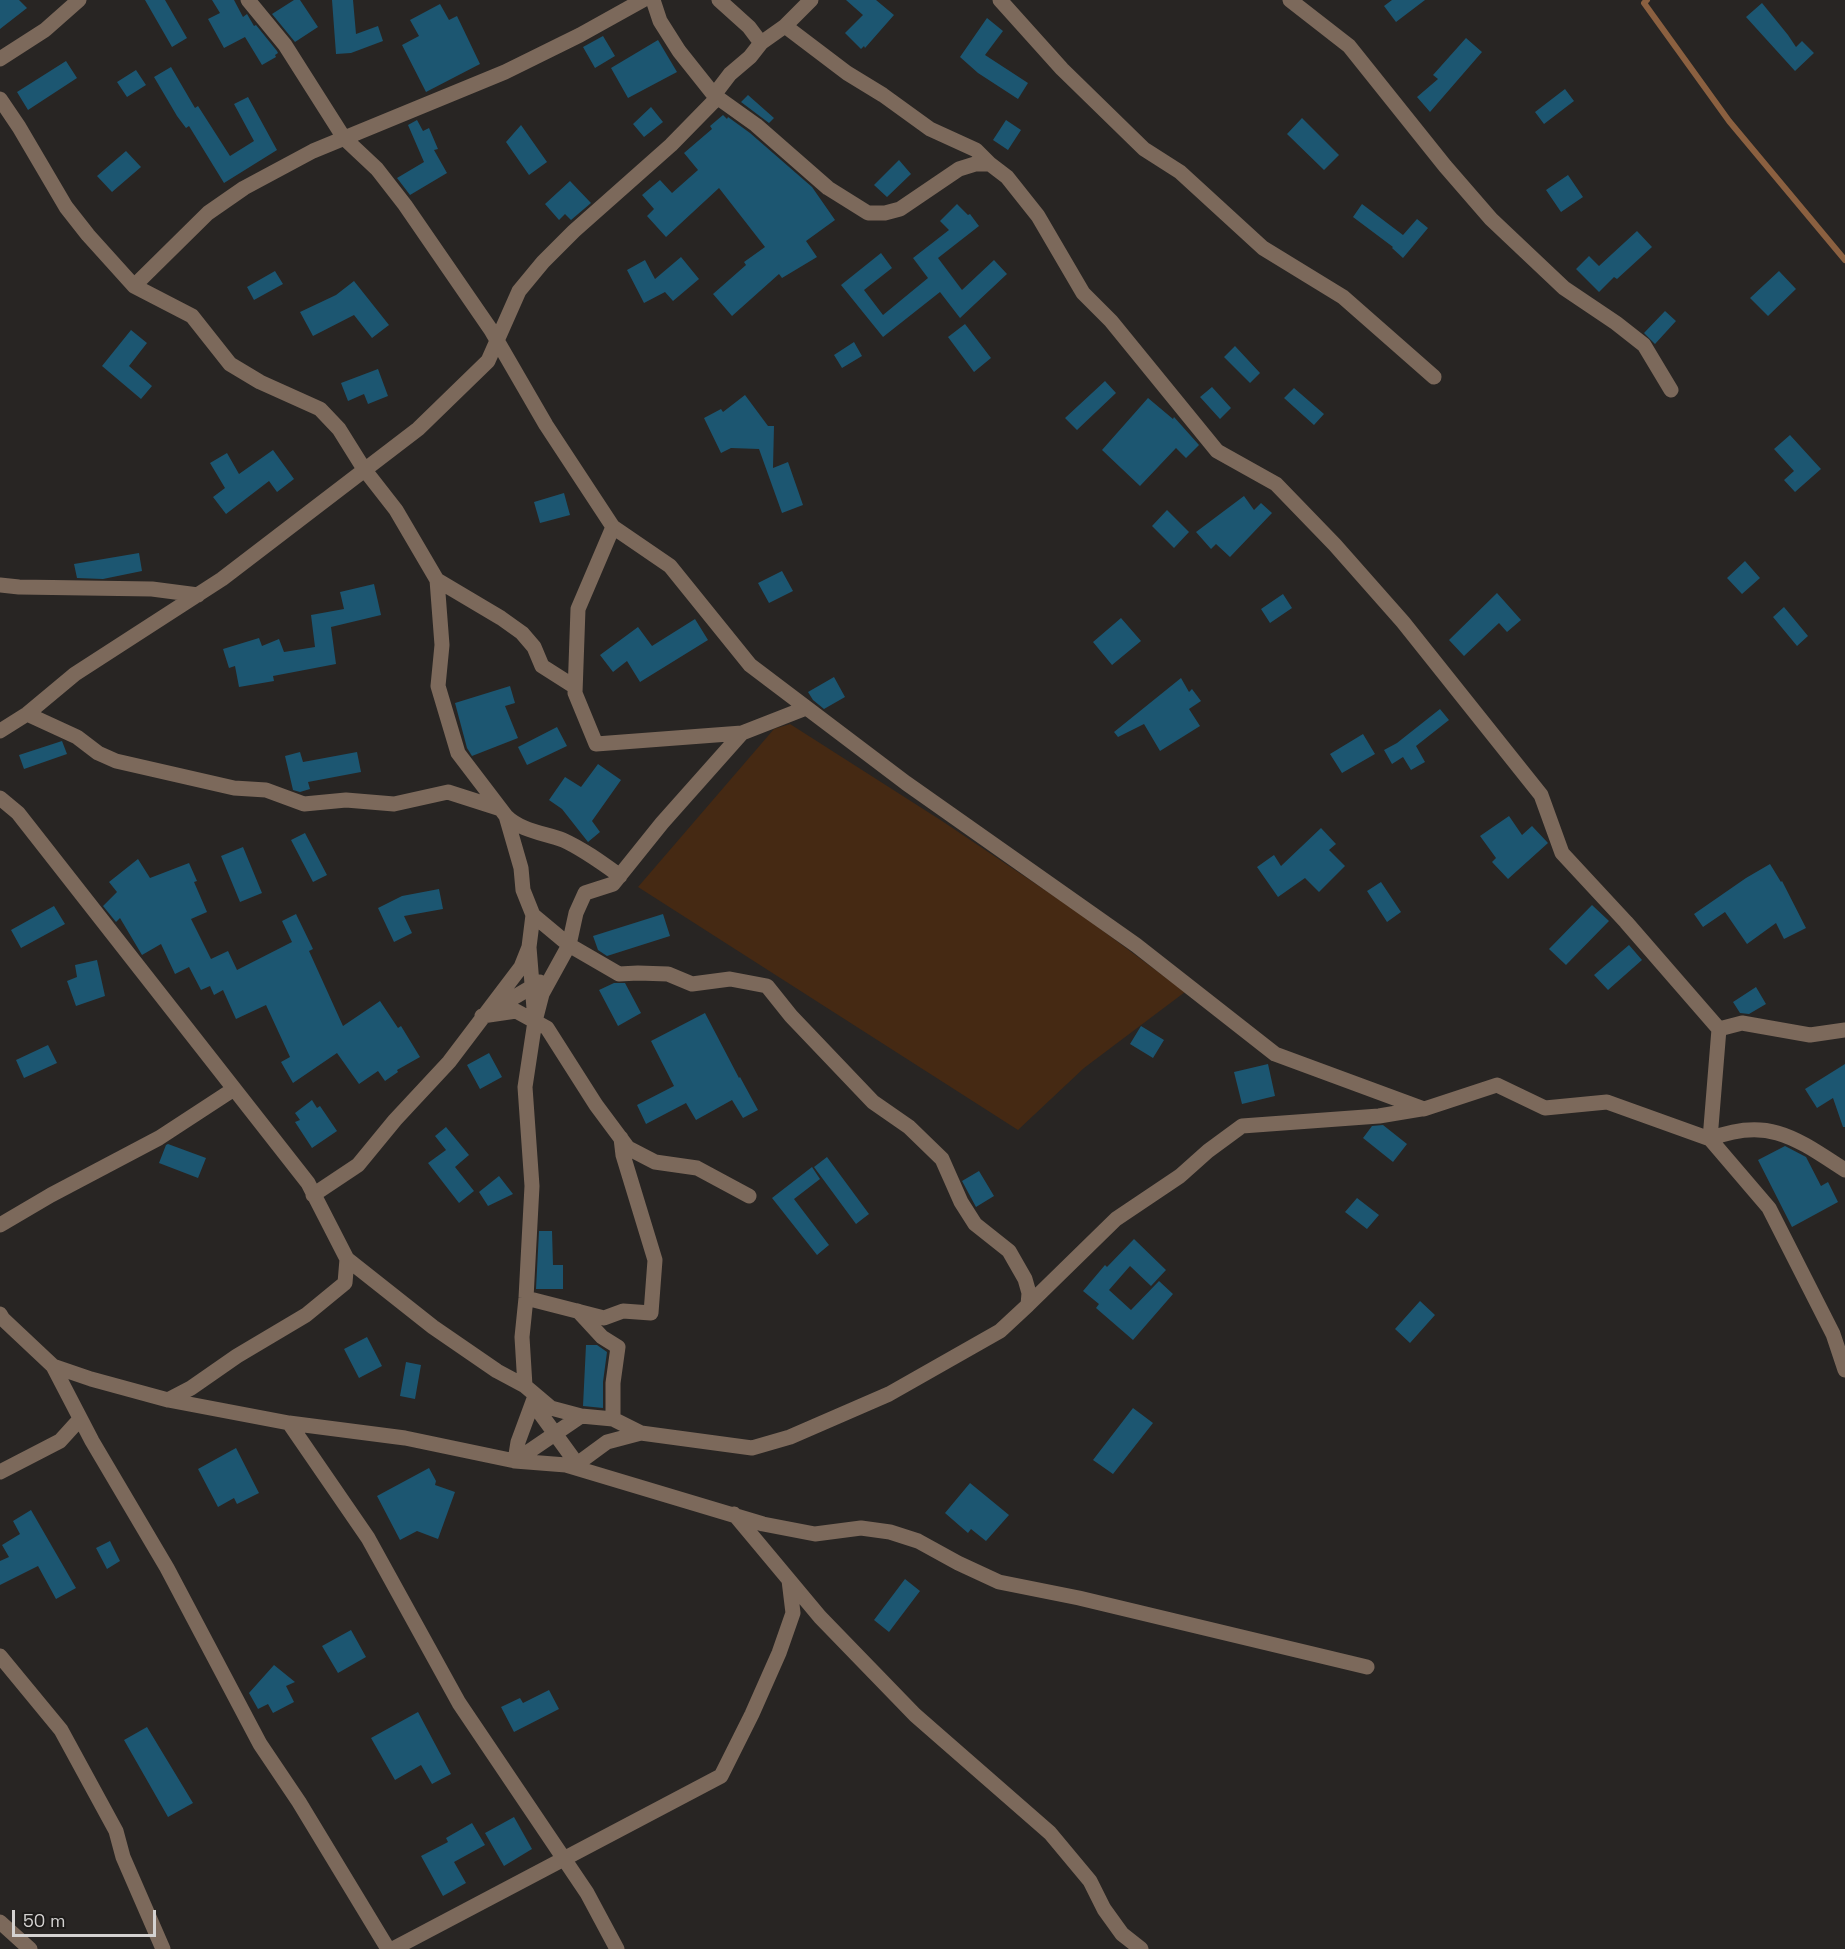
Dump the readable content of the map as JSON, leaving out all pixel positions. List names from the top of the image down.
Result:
{
  "scale_bar": "50 m"
}
